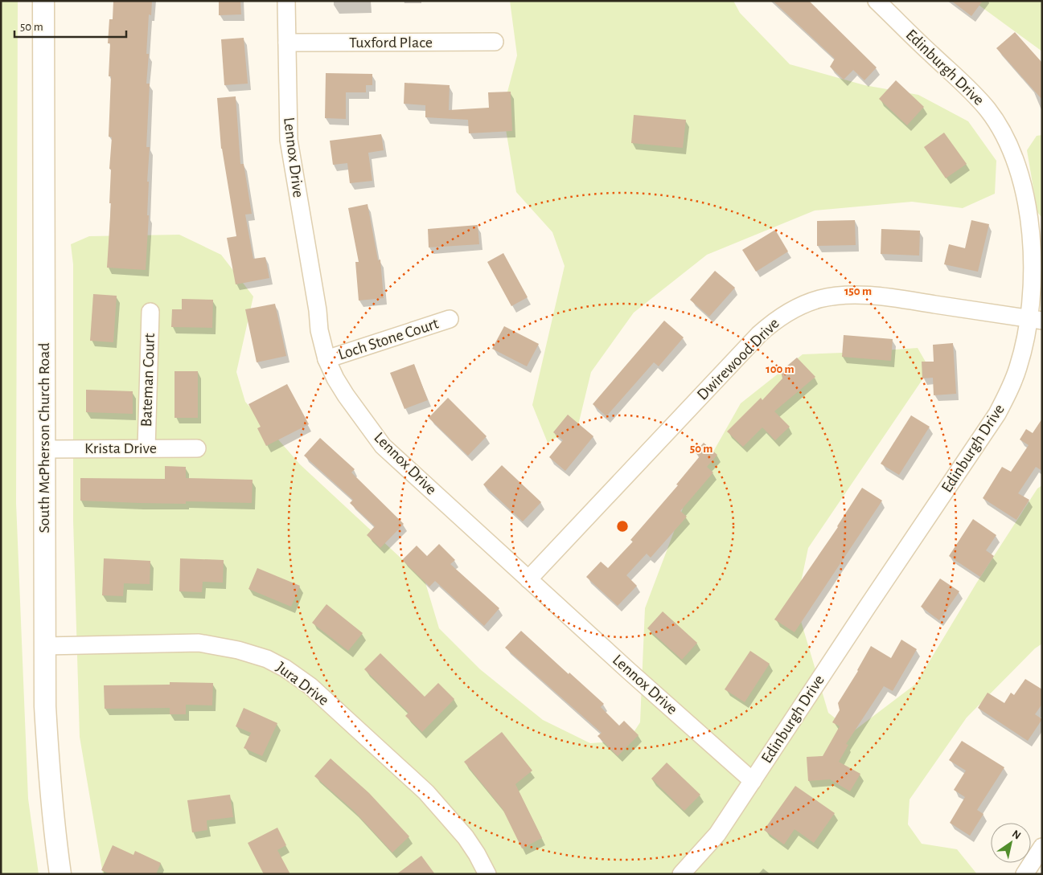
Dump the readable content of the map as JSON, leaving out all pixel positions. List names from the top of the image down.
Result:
{
  "streets": {
    "main road": ["South McPherson Church Road"],
    "street": [
      "Tuxford Place",
      "Edinburgh Drive",
      "Lennox Drive",
      "Loch Stone Court",
      "Dwirewood Drive",
      "Bateman Court",
      "Krista Drive",
      "Jura Drive"
    ]
  },
  "crossings": [
    ["Tuxford Place", "Lennox Drive"],
    ["Edinburgh Drive", "Lennox Drive"],
    ["Edinburgh Drive", "Dwirewood Drive"],
    ["Lennox Drive", "Loch Stone Court"],
    ["Lennox Drive", "Dwirewood Drive"],
    ["Bateman Court", "Krista Drive"],
    ["South McPherson Church Road", "Krista Drive"],
    ["South McPherson Church Road", "Jura Drive"]
  ],
  "scale_bar": "50 m",
  "north": "top right",
  "rings": ["150 m", "100 m", "50 m"]
}
